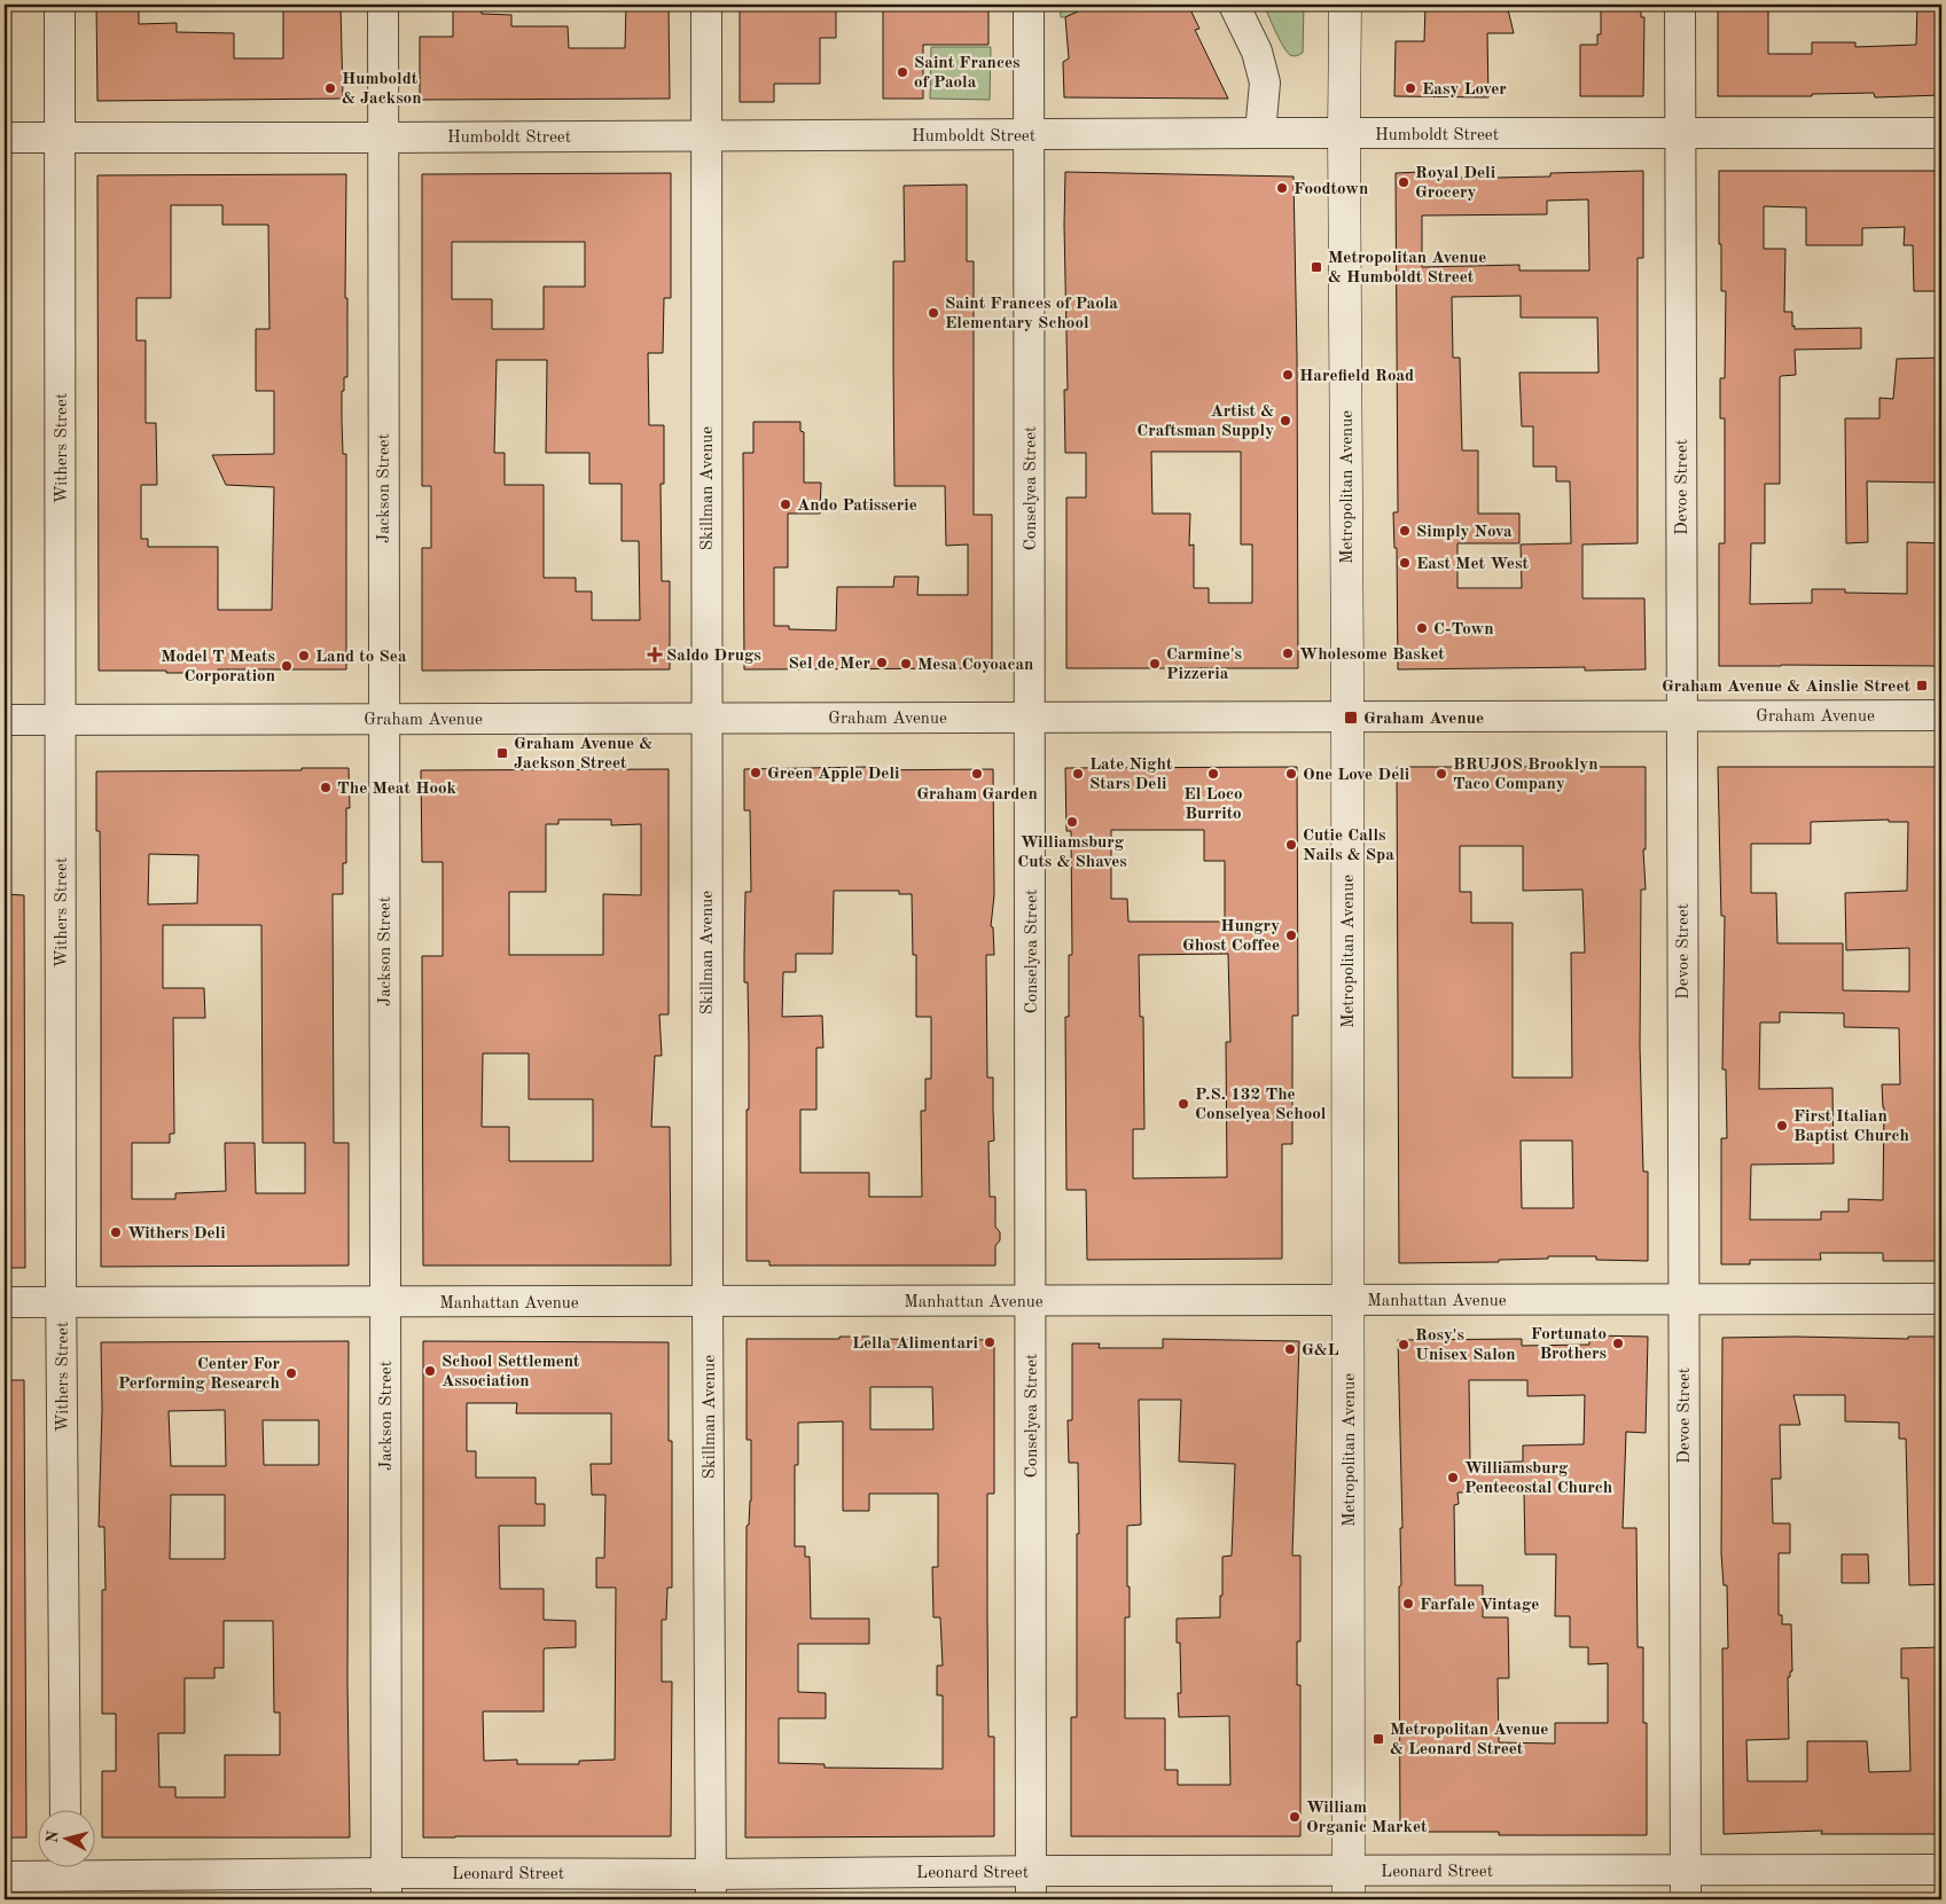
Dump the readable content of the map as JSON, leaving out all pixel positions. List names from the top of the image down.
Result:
{
  "streets": {
    "main road": ["Metropolitan Avenue"],
    "street": [
      "Humboldt Street",
      "Withers Street",
      "Devoe Street",
      "Jackson Street",
      "Skillman Avenue",
      "Conselyea Street",
      "Graham Avenue",
      "Manhattan Avenue",
      "Leonard Street"
    ]
  },
  "crossings": [
    ["Humboldt Street", "Withers Street"],
    ["Humboldt Street", "Metropolitan Avenue"],
    ["Humboldt Street", "Devoe Street"],
    ["Humboldt Street", "Jackson Street"],
    ["Humboldt Street", "Skillman Avenue"],
    ["Humboldt Street", "Conselyea Street"],
    ["Withers Street", "Graham Avenue"],
    ["Withers Street", "Manhattan Avenue"],
    ["Metropolitan Avenue", "Graham Avenue"],
    ["Metropolitan Avenue", "Manhattan Avenue"],
    ["Metropolitan Avenue", "Leonard Street"],
    ["Devoe Street", "Graham Avenue"],
    ["Devoe Street", "Manhattan Avenue"],
    ["Devoe Street", "Leonard Street"],
    ["Jackson Street", "Graham Avenue"],
    ["Jackson Street", "Manhattan Avenue"],
    ["Jackson Street", "Leonard Street"],
    ["Skillman Avenue", "Graham Avenue"],
    ["Skillman Avenue", "Manhattan Avenue"],
    ["Skillman Avenue", "Leonard Street"],
    ["Conselyea Street", "Graham Avenue"],
    ["Conselyea Street", "Manhattan Avenue"],
    ["Conselyea Street", "Leonard Street"]
  ],
  "places": {
    "other": [
      "Saint Frances of Paola",
      "Humboldt & Jackson",
      "Easy Lover",
      "Royal Deli Grocery",
      "Foodtown",
      "Saint Frances of Paola Elementary School",
      "Harefield Road",
      "Artist & Craftsman Supply",
      "Ando Patisserie",
      "Simply Nova",
      "East Met West",
      "C-Town",
      "Wholesome Basket",
      "Land to Sea",
      "Sel de Mer",
      "Mesa Coyoacan",
      "Carmine's Pizzeria",
      "Model T Meats Corporation",
      "Green Apple Deli",
      "Graham Garden",
      "Late Night Stars Deli",
      "El Loco Burrito",
      "One Love Deli",
      "BRUJOS Brooklyn Taco Company",
      "The Meat Hook",
      "Williamsburg Cuts & Shaves",
      "Cutie Calls Nails & Spa",
      "Hungry Ghost Coffee",
      "P.S. 132 The Conselyea School",
      "First Italian Baptist Church",
      "Withers Deli",
      "Lella Alimentari",
      "Fortunato Brothers",
      "Rosy's Unisex Salon",
      "G&L",
      "School Settlement Association",
      "Center For Performing Research",
      "Williamsburg Pentecostal Church",
      "Farfale Vintage",
      "William Organic Market"
    ],
    "transit": [
      "Metropolitan Avenue & Humboldt Street",
      "Graham Avenue & Ainslie Street",
      "Graham Avenue",
      "Graham Avenue & Jackson Street",
      "Metropolitan Avenue & Leonard Street"
    ],
    "health": ["Saldo Drugs"]
  },
  "north": "left"
}
